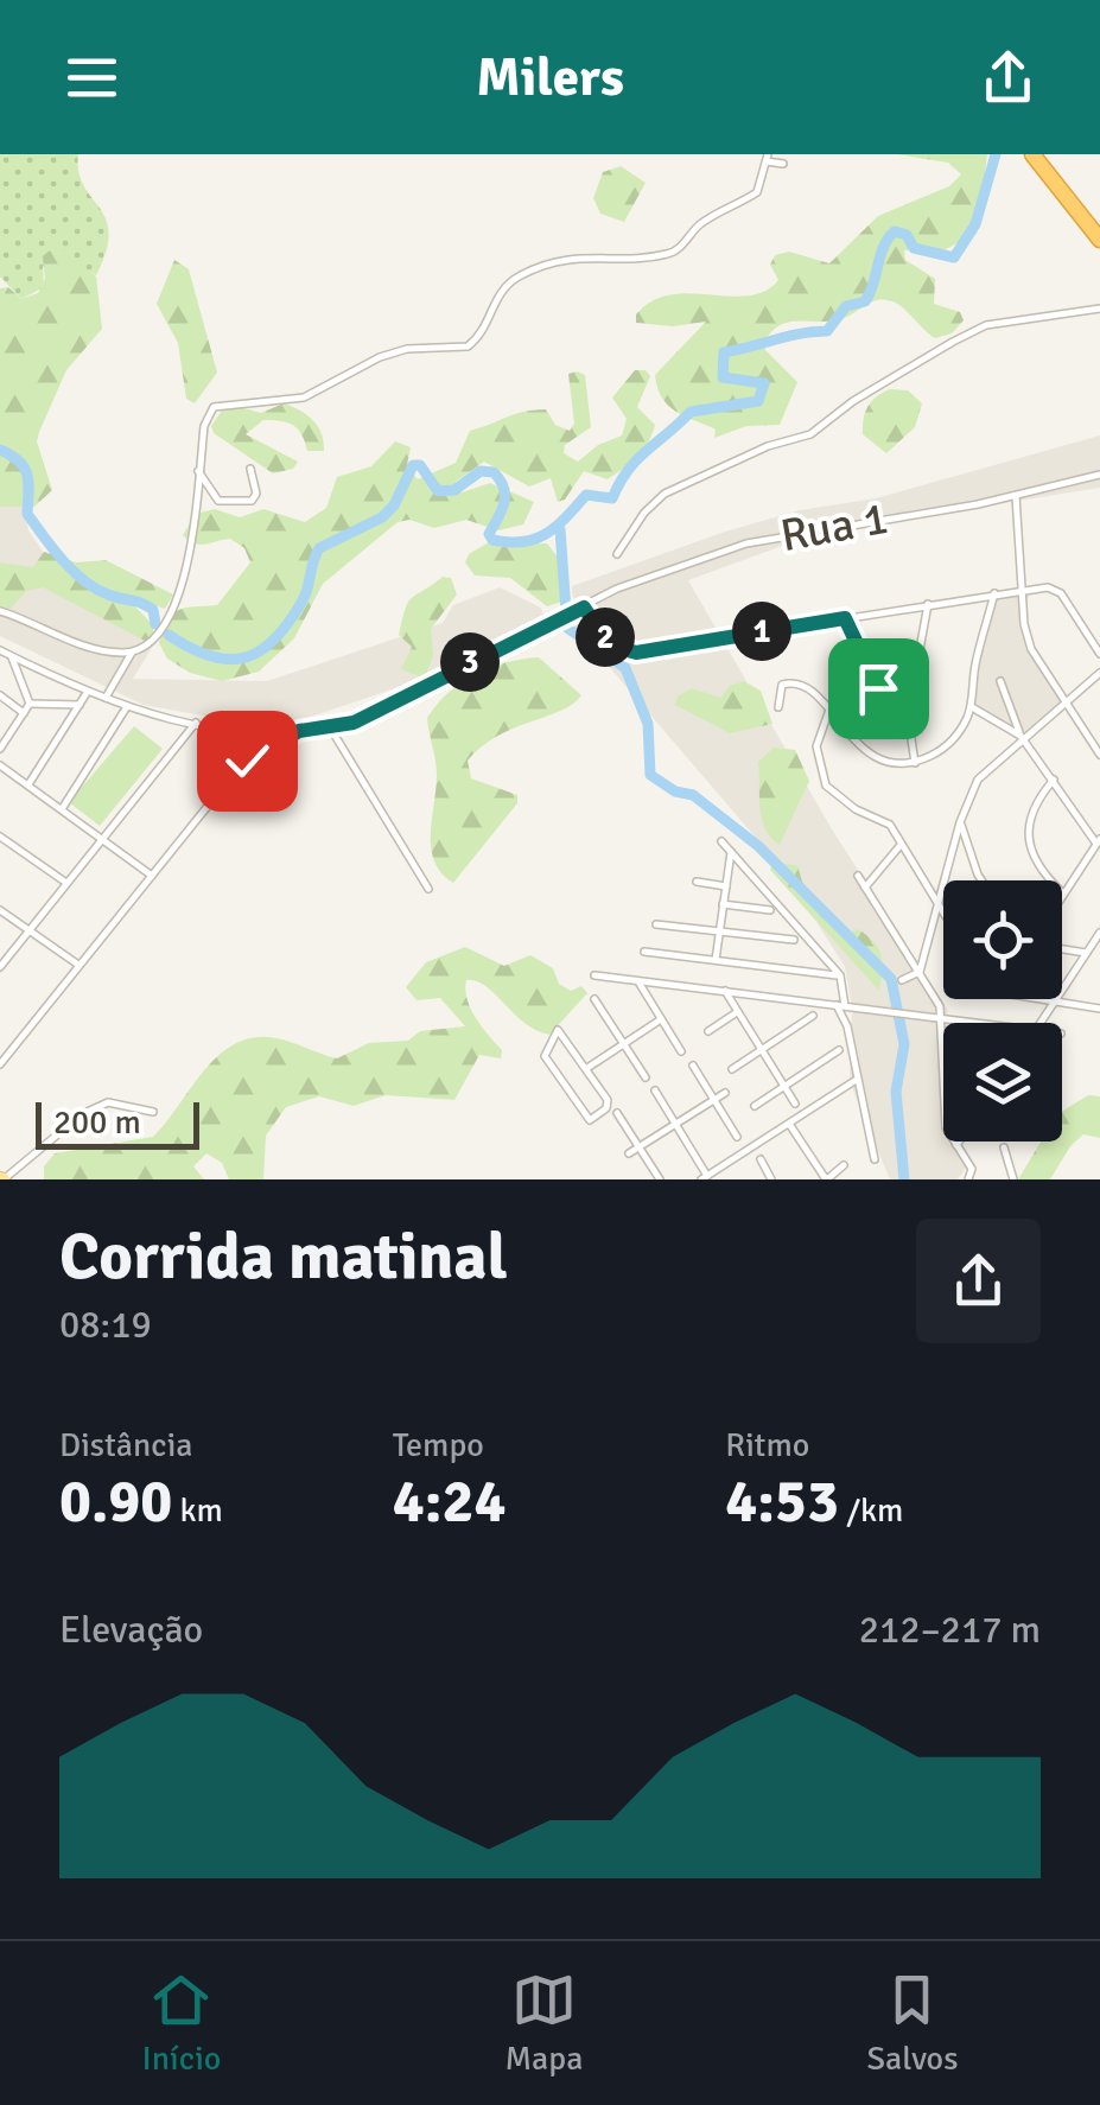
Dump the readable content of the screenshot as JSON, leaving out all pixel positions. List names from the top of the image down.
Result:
{
  "streets": {
    "street": ["Rua 1"]
  },
  "scale_bar": "200 m",
  "page": {
    "header": "Milers",
    "pins": ["1", "2", "3"],
    "scale": "200 m",
    "heading": ["Corrida matinal", "08:19"],
    "stats": [
      ["Distância", "0.90 km"],
      ["Tempo", "4:24"],
      ["Ritmo", "4:53 /km"]
    ],
    "chart": ["Elevação", "212–217 m"],
    "tabs": ["Início", "Mapa", "Salvos"]
  }
}
